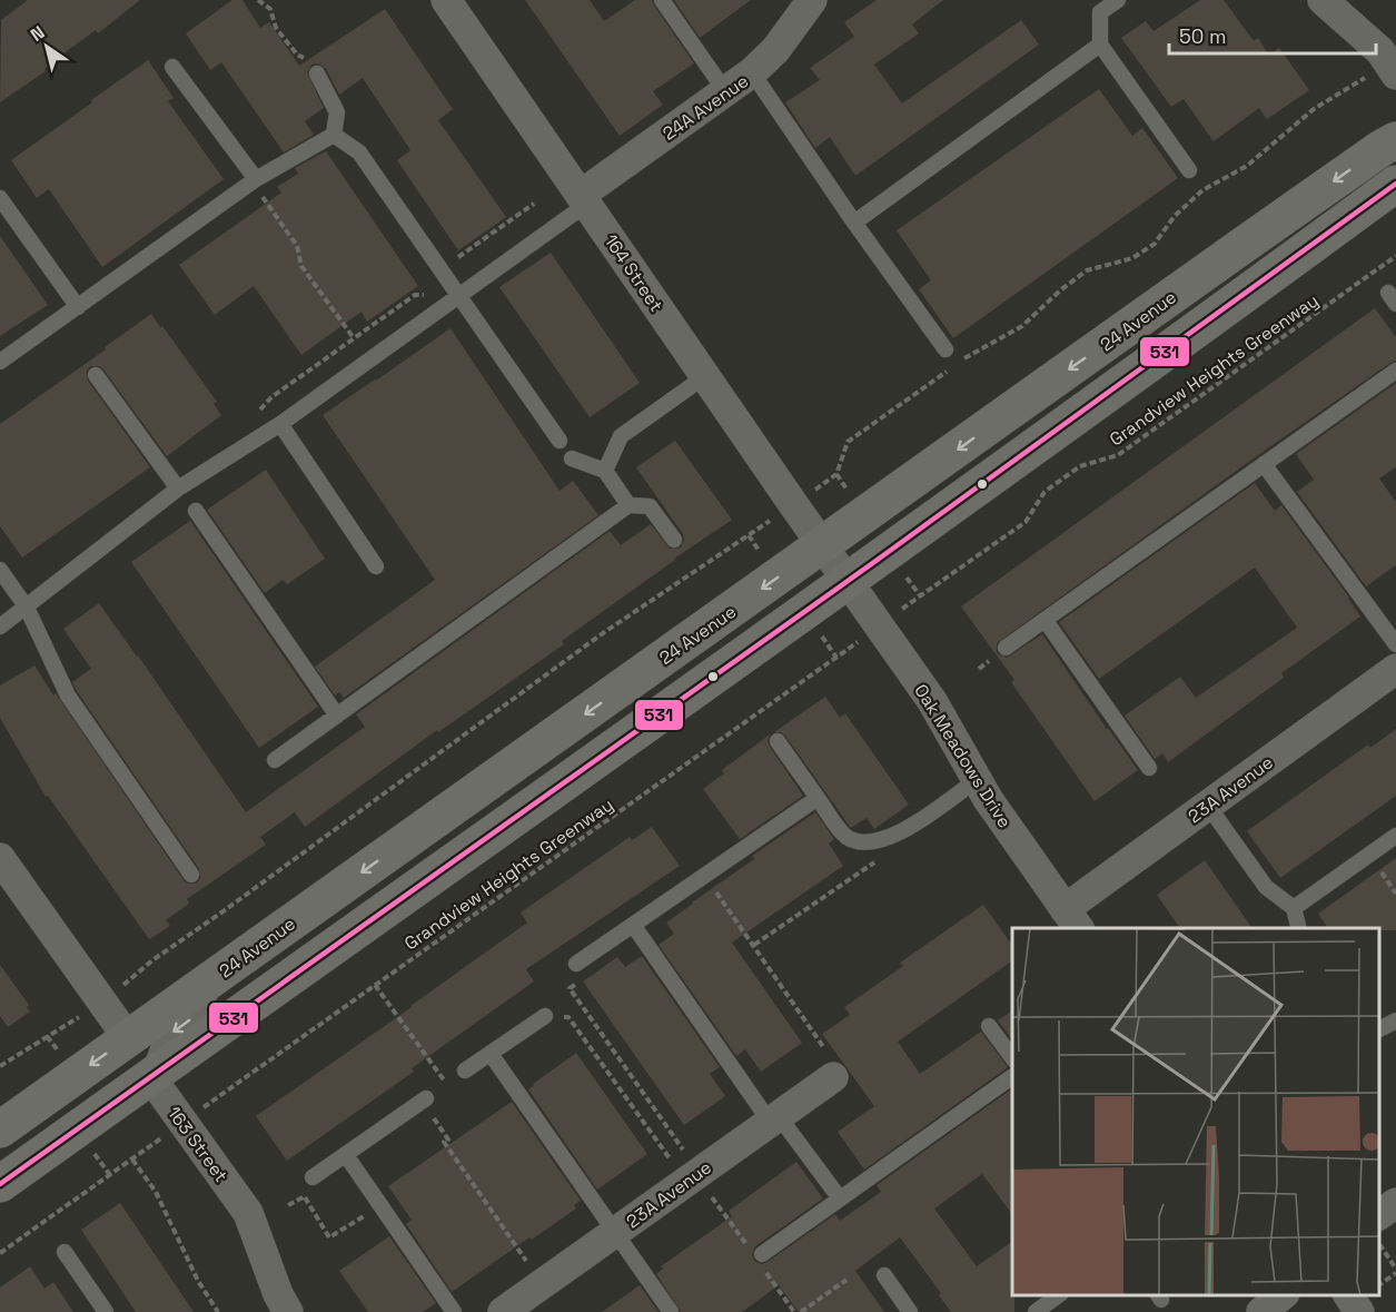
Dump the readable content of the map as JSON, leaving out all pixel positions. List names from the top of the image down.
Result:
{
  "streets": {
    "main road": ["24 Avenue"],
    "street": [
      "24A Avenue",
      "164 Street",
      "Oak Meadows Drive",
      "23A Avenue",
      "163 Street"
    ],
    "path": ["Grandview Heights Greenway"]
  },
  "crossings": [
    ["24A Avenue", "164 Street"],
    ["164 Street", "24 Avenue"],
    ["164 Street", "Oak Meadows Drive"],
    ["24 Avenue", "Oak Meadows Drive"],
    ["Oak Meadows Drive", "23A Avenue"]
  ],
  "lines": ["transit line 531"],
  "scale_bar": "50 m",
  "north": "top left"
}
